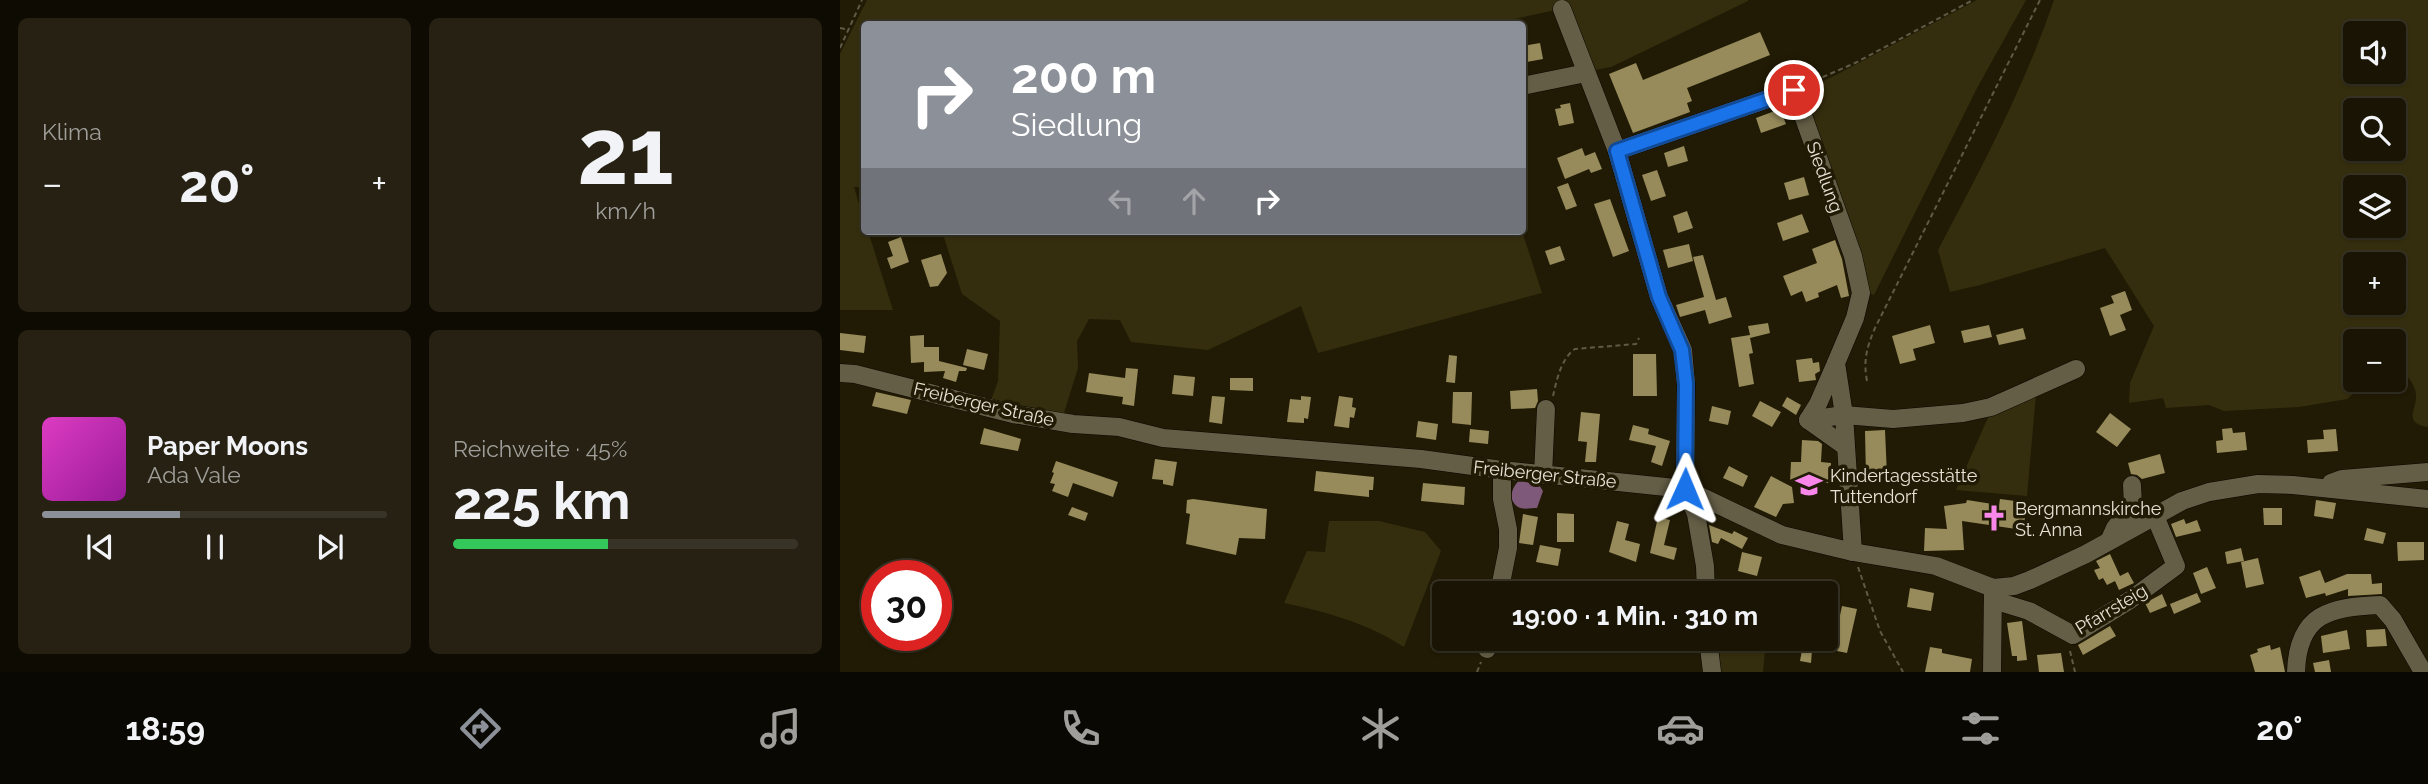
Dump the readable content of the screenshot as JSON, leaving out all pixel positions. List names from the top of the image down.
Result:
{
  "streets": {
    "street": ["Siedlung", "Freiberger Straße", "Pfarrsteig"]
  },
  "crossings": [
    ["Freiberger Straße", "Pfarrsteig"]
  ],
  "places": {
    "school or university": ["Kindertagesstätte Tuttendorf"],
    "church": ["Bergmannskirche St. Anna"]
  },
  "page": {
    "tile": [
      "Klima",
      ["21", "km/h"],
      ["Reichweite · 45%", "225 km"]
    ],
    "map_buttons": ["+", "−"],
    "turn": ["200 m", "Siedlung"],
    "heat": ["−", "20°", "+"],
    "song": ["Paper Moons", "Ada Vale"],
    "limit": "30",
    "trip": "19:00 · 1 Min. · 310 m",
    "tabs": ["18:59", "20°"]
  }
}
